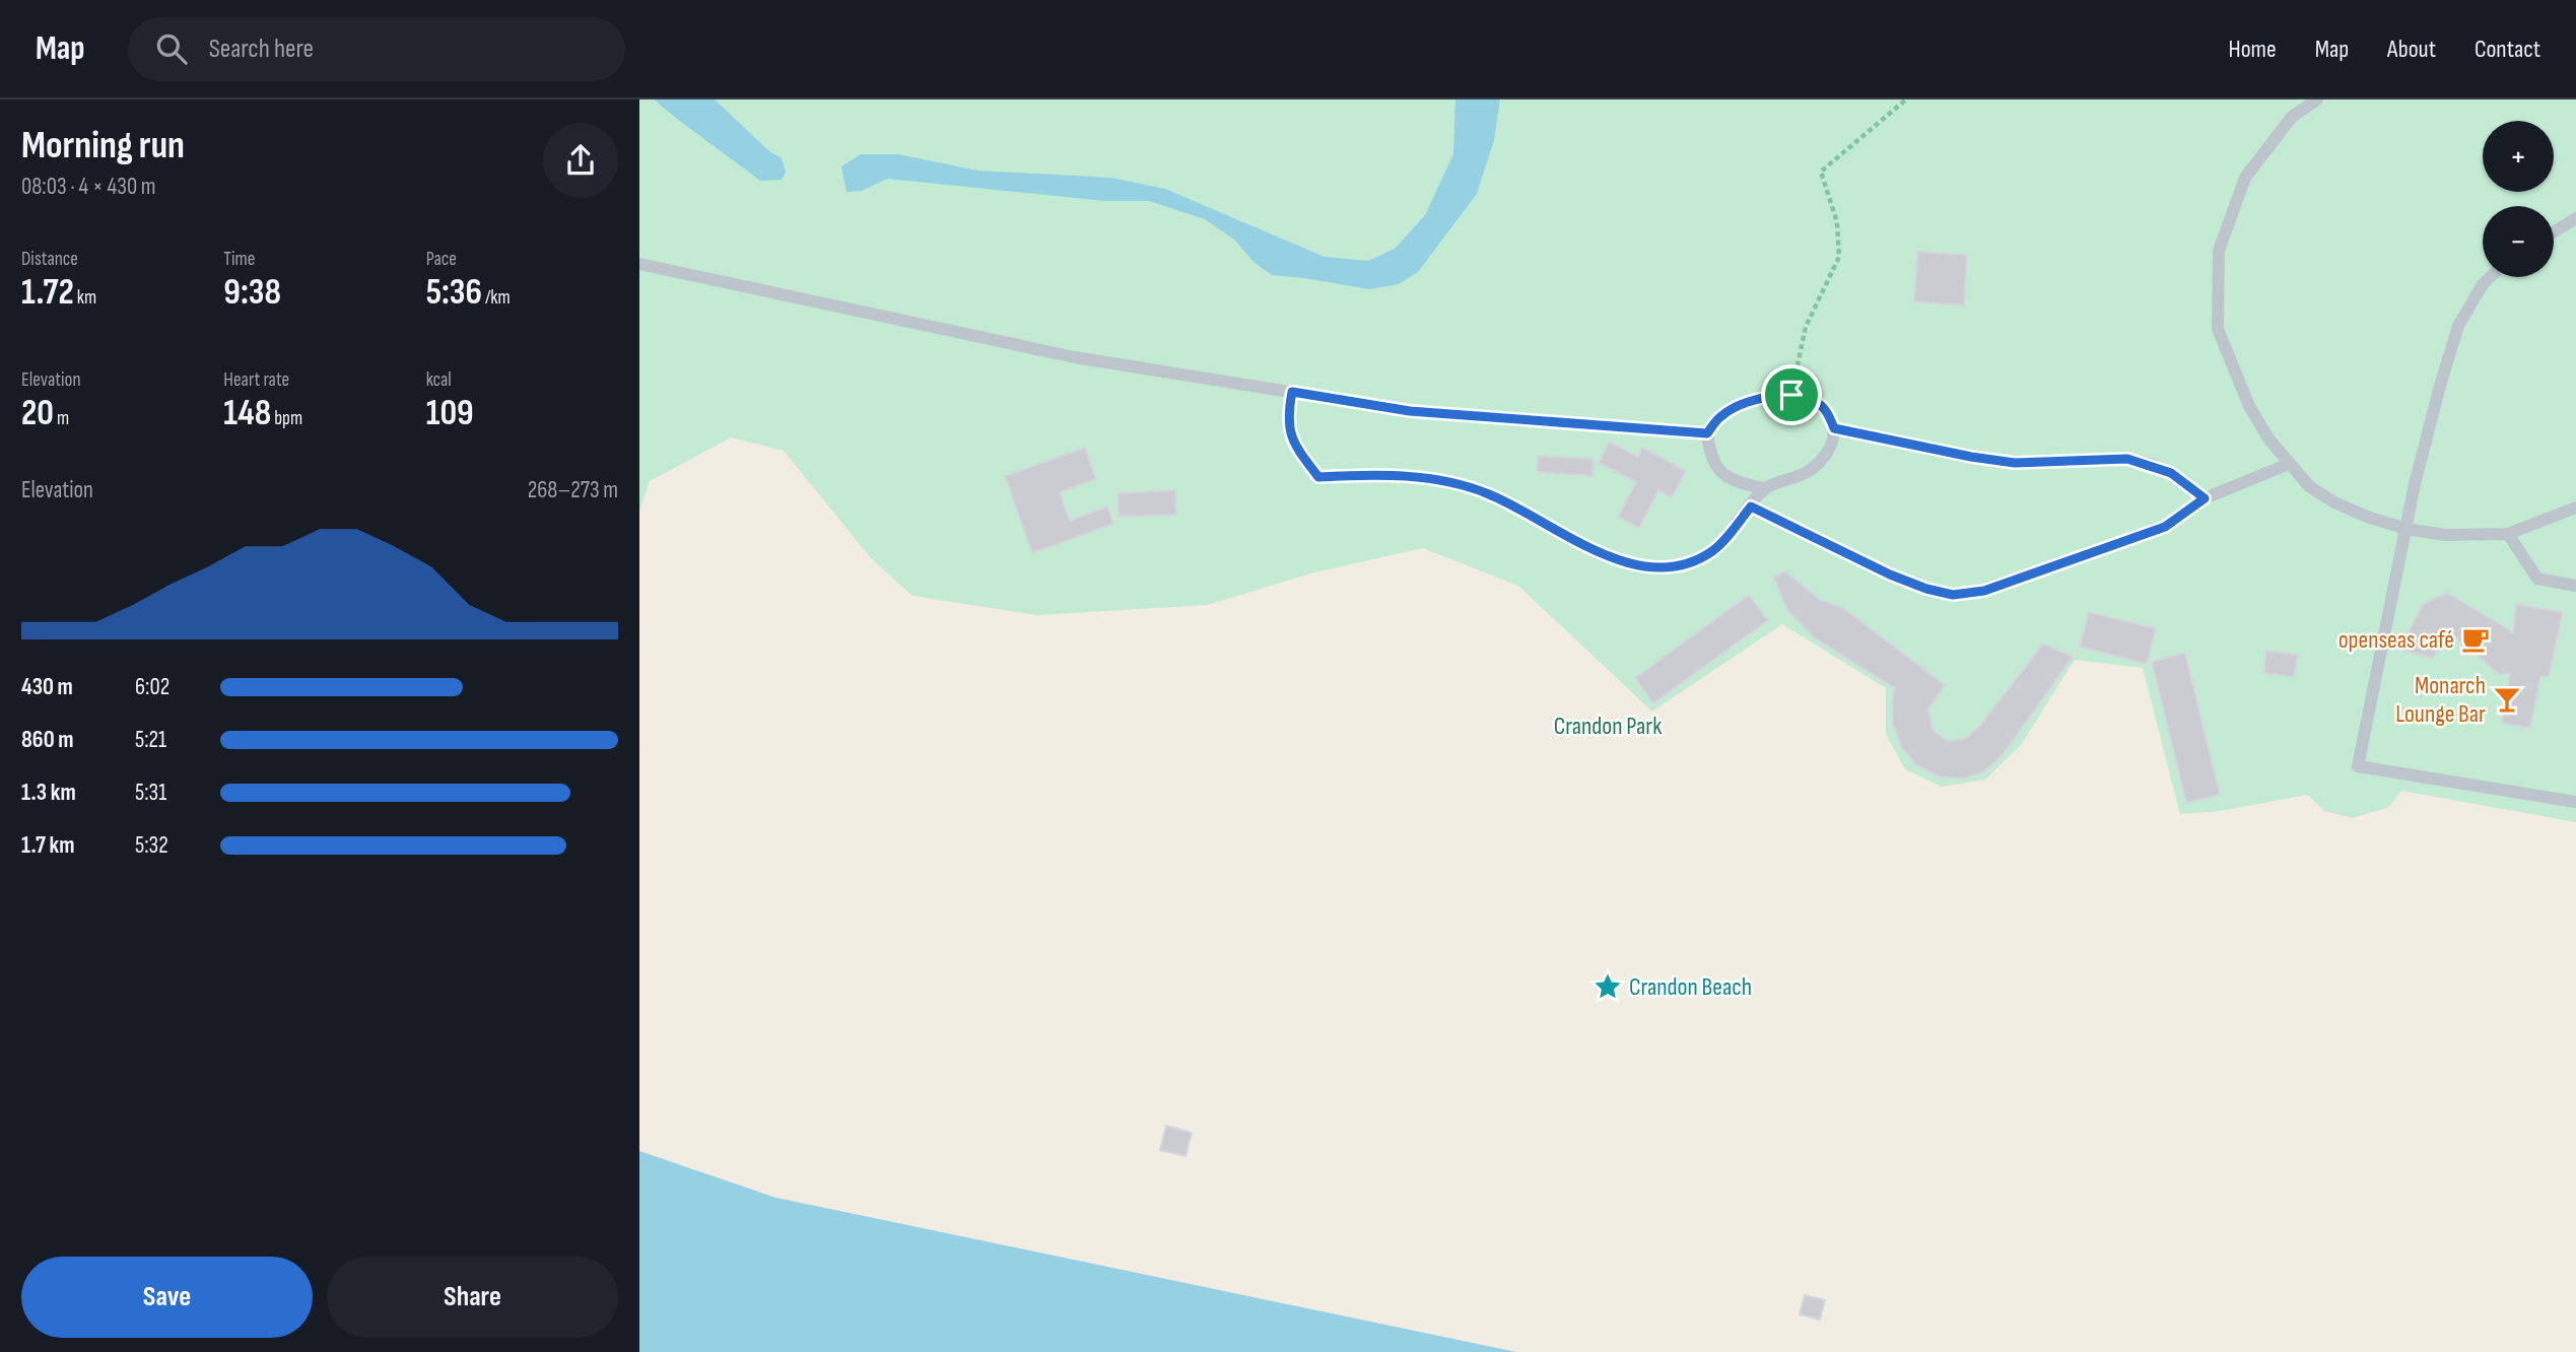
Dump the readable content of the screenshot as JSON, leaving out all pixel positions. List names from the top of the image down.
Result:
{
  "parks": ["Crandon Park"],
  "places": {
    "cafe": ["openseas café"],
    "bar": ["Monarch Lounge Bar"],
    "place": ["Crandon Beach"]
  },
  "page": {
    "header": "Map",
    "search": "Search here",
    "nav": [
      "Home",
      "Map",
      "About",
      "Contact"
    ],
    "heading": ["Morning run", "08:03 · 4 × 430 m"],
    "map_buttons": ["+", "−"],
    "stats": [
      ["Distance", "1.72 km"],
      ["Time", "9:38"],
      ["Pace", "5:36 /km"],
      ["Elevation", "20 m"],
      ["Heart rate", "148 bpm"],
      ["kcal", "109"]
    ],
    "chart": ["Elevation", "268–273 m"],
    "list": [
      {
        "name": "430 m",
        "note": "6:02"
      },
      {
        "name": "860 m",
        "note": "5:21"
      },
      {
        "name": "1.3 km",
        "note": "5:31"
      },
      {
        "name": "1.7 km",
        "note": "5:32"
      }
    ],
    "buttons": ["Save", "Share"]
  }
}
